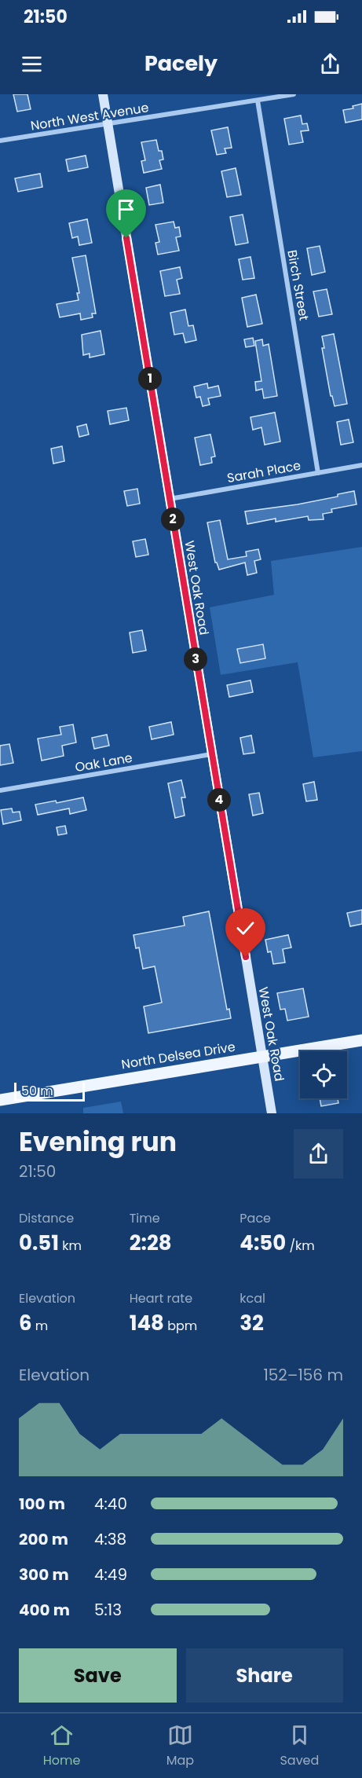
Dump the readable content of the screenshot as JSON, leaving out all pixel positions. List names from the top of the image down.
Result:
{
  "streets": {
    "main road": ["North Delsea Drive"],
    "street": [
      "North West Avenue",
      "Birch Street",
      "Sarah Place",
      "West Oak Road",
      "Oak Lane"
    ]
  },
  "crossings": [
    ["North West Avenue", "Birch Street"],
    ["North West Avenue", "West Oak Road"],
    ["Birch Street", "Sarah Place"],
    ["Sarah Place", "West Oak Road"],
    ["West Oak Road", "Oak Lane"],
    ["West Oak Road", "North Delsea Drive"]
  ],
  "scale_bar": "50 m",
  "page": {
    "status": "21:50",
    "header": "Pacely",
    "pins": [
      "1",
      "2",
      "3",
      "4"
    ],
    "scale": "50 m",
    "heading": ["Evening run", "21:50"],
    "stats": [
      ["Distance", "0.51 km"],
      ["Time", "2:28"],
      ["Pace", "4:50 /km"],
      ["Elevation", "6 m"],
      ["Heart rate", "148 bpm"],
      ["kcal", "32"]
    ],
    "chart": ["Elevation", "152–156 m"],
    "list": [
      {
        "name": "100 m",
        "note": "4:40"
      },
      {
        "name": "200 m",
        "note": "4:38"
      },
      {
        "name": "300 m",
        "note": "4:49"
      },
      {
        "name": "400 m",
        "note": "5:13"
      }
    ],
    "buttons": ["Save", "Share"],
    "tabs": ["Home", "Map", "Saved"]
  }
}
